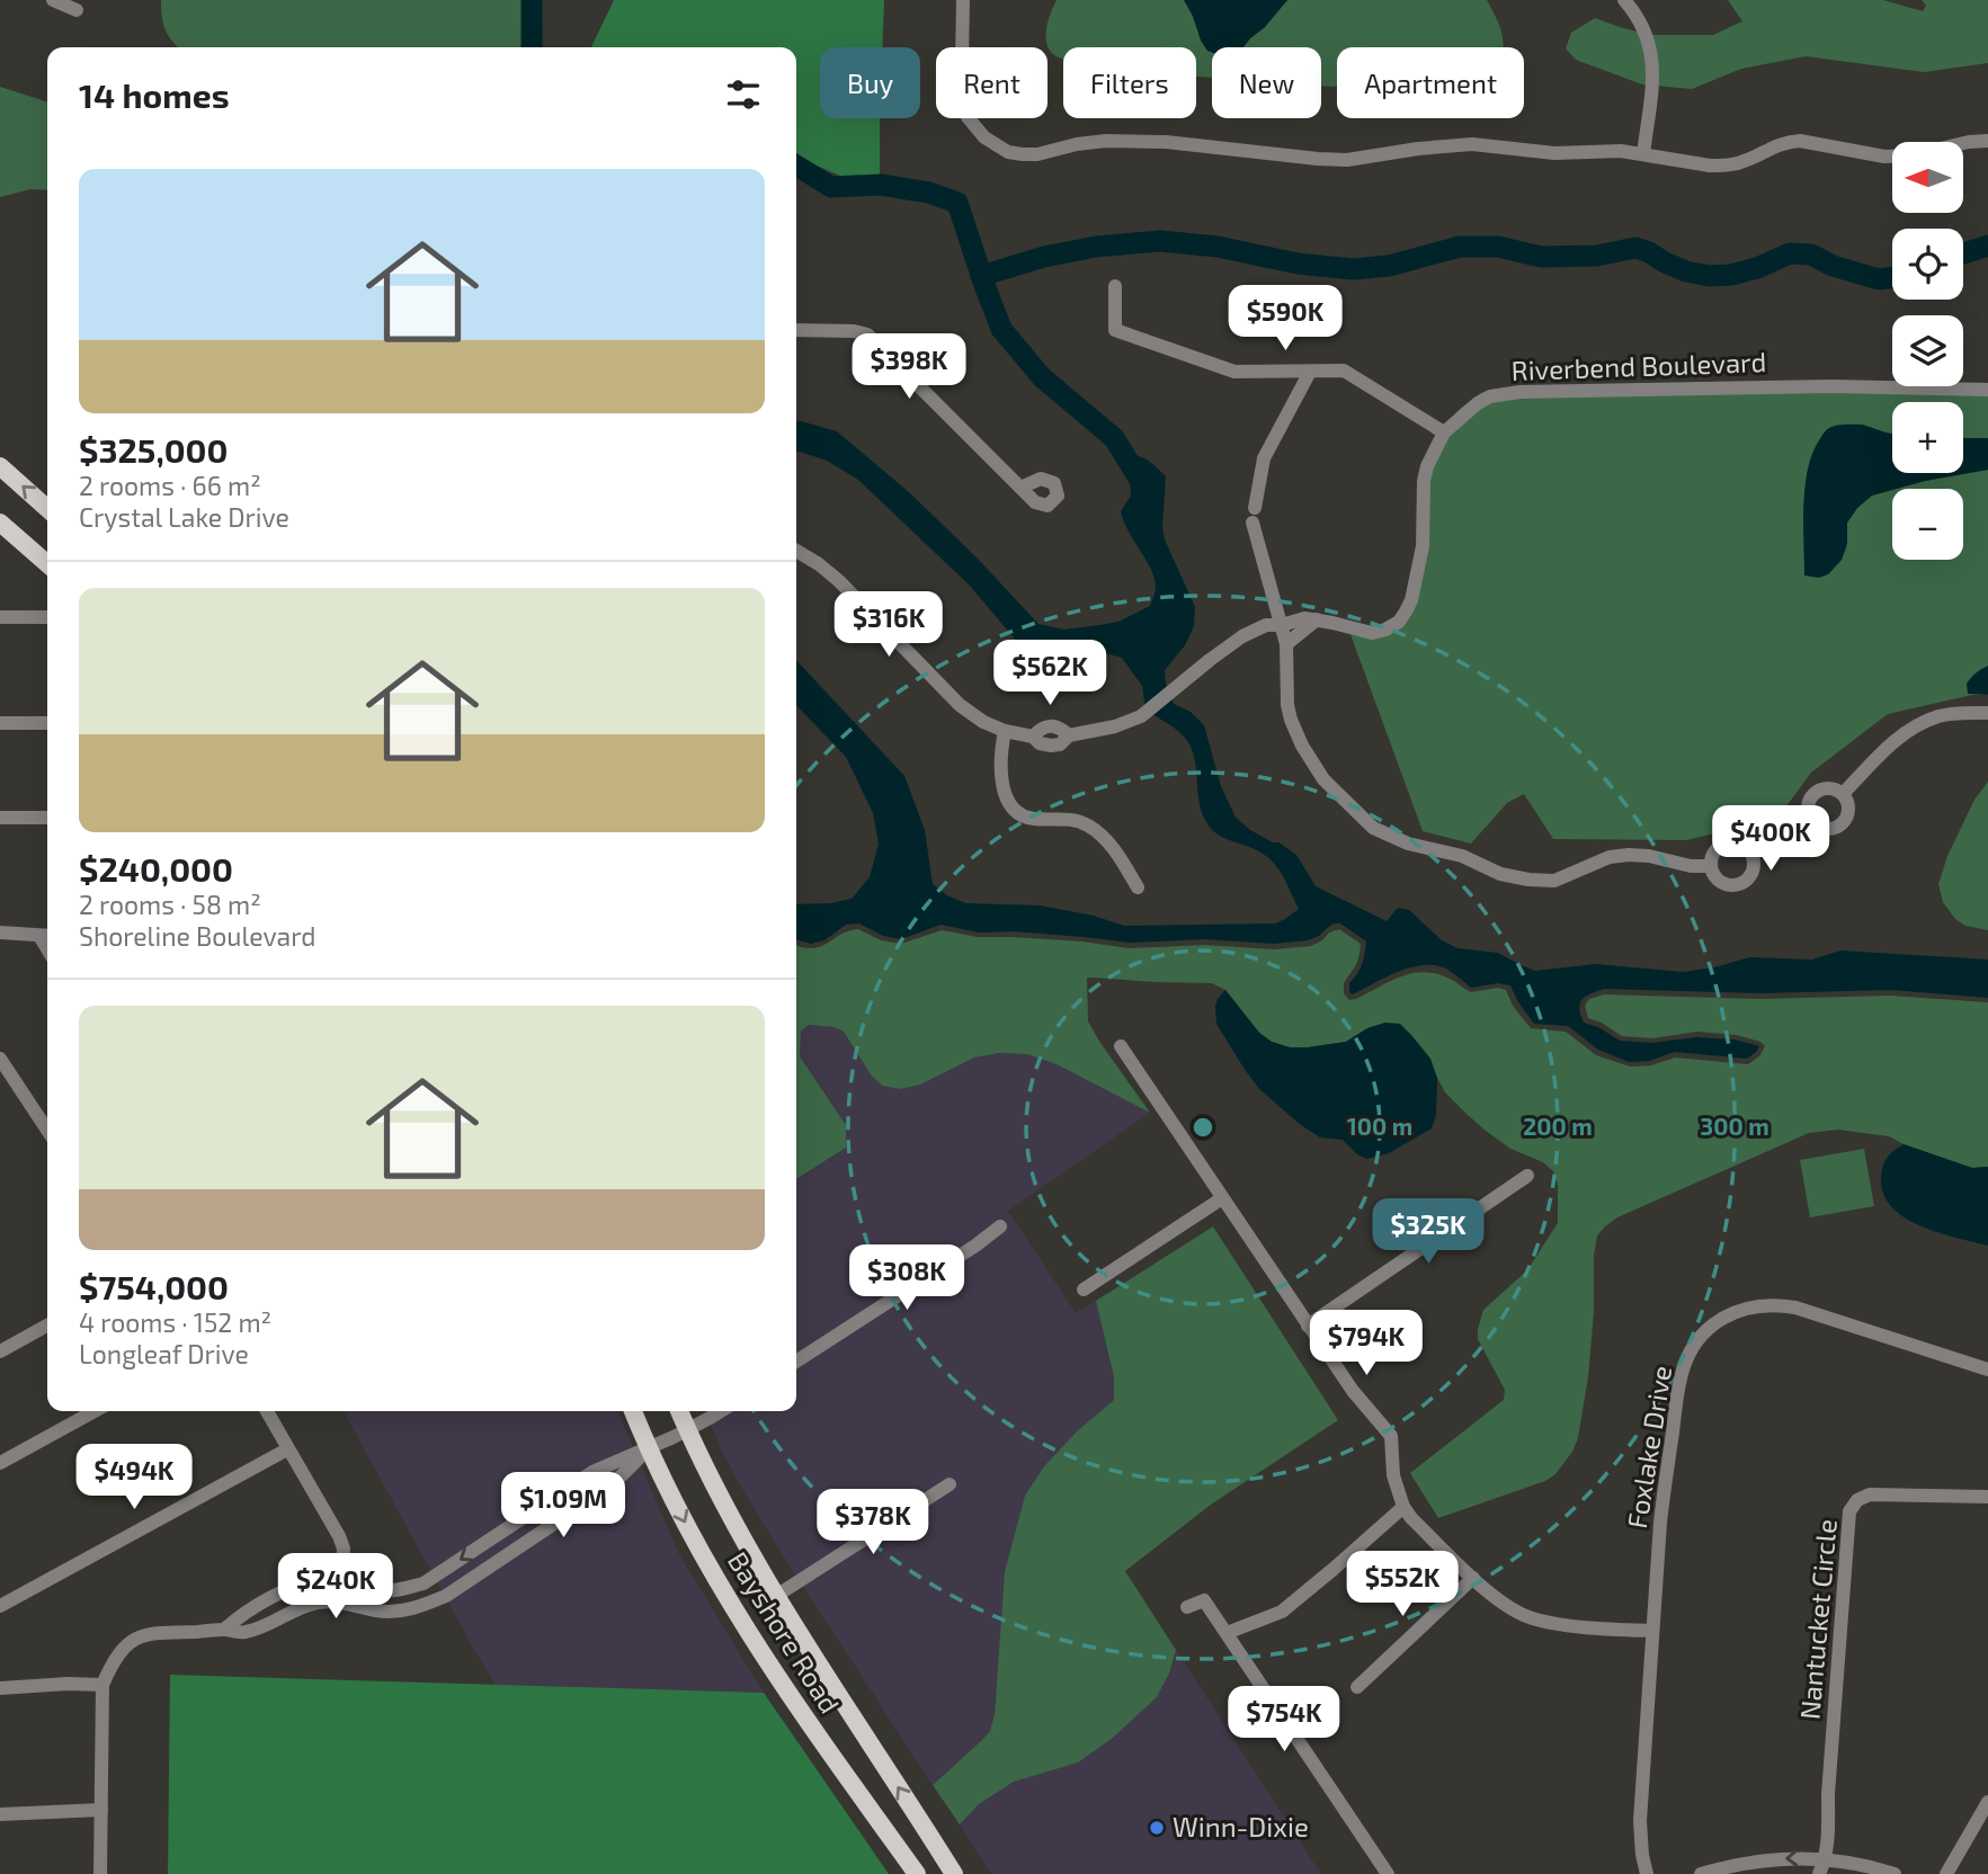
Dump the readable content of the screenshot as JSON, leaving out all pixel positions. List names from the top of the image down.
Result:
{
  "streets": {
    "main road": ["Bayshore Road"],
    "street": ["Riverbend Boulevard", "Foxlake Drive", "Nantucket Circle"]
  },
  "places": ["Winn-Dixie"],
  "north": "left",
  "page": {
    "chip": [
      "Buy",
      "Rent",
      "Filters",
      "New",
      "Apartment"
    ],
    "heading": "14 homes",
    "map_buttons": ["+", "−"],
    "list": [
      {
        "name": "$325,000",
        "note": "2 rooms · 66 m² · Crystal Lake Drive"
      },
      {
        "name": "$240,000",
        "note": "2 rooms · 58 m² · Shoreline Boulevard"
      },
      {
        "name": "$754,000",
        "note": "4 rooms · 152 m² · Longleaf Drive"
      }
    ],
    "price": [
      "$590K",
      "$398K",
      "$316K",
      "$562K",
      "$400K",
      "$325K",
      "$308K",
      "$794K",
      "$494K",
      "$1.09M",
      "$378K",
      "$552K",
      "$240K",
      "$754K"
    ]
  },
  "rings": ["100 m", "200 m", "300 m"]
}
